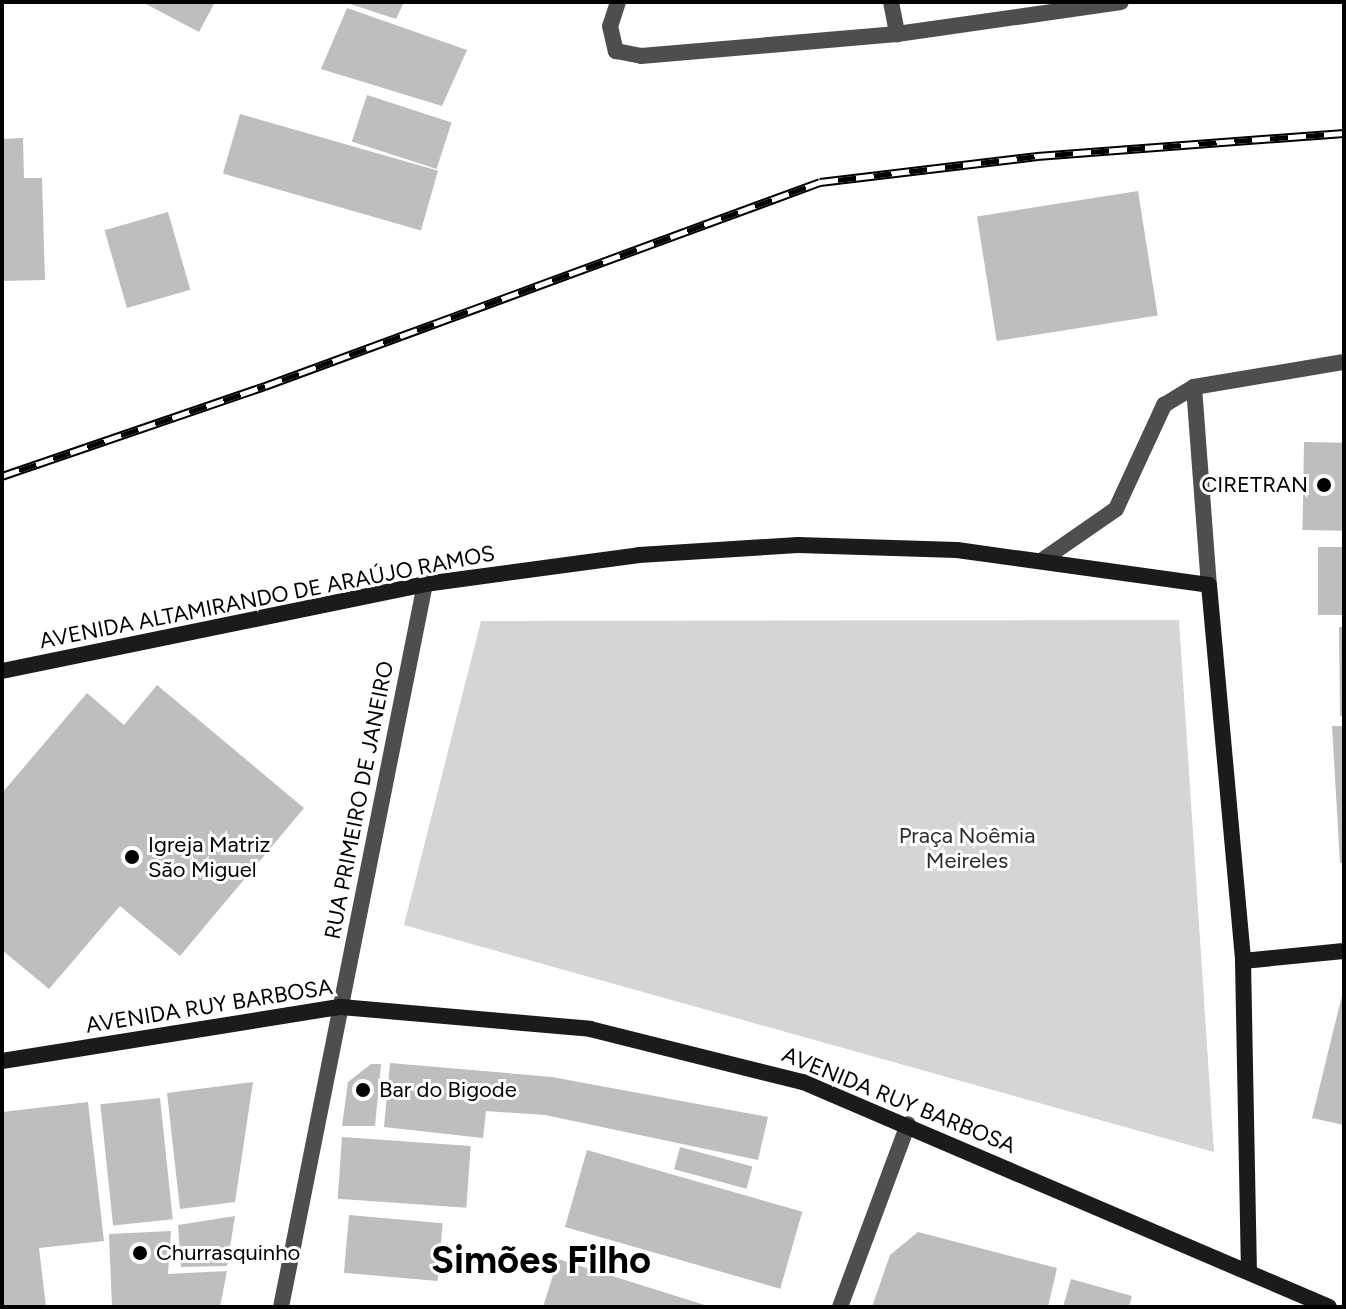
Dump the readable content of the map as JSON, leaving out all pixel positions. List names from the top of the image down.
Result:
{
  "streets": {
    "main road": ["AVENIDA ALTAMIRANDO DE ARAÚJO RAMOS", "AVENIDA RUY BARBOSA"],
    "street": ["RUA PRIMEIRO DE JANEIRO"]
  },
  "crossings": [
    ["AVENIDA ALTAMIRANDO DE ARAÚJO RAMOS", "RUA PRIMEIRO DE JANEIRO"],
    ["RUA PRIMEIRO DE JANEIRO", "AVENIDA RUY BARBOSA"]
  ],
  "districts": ["Simões Filho"],
  "parks": ["Praça Noêmia Meireles"],
  "places": [
    "CIRETRAN",
    "Igreja Matriz São Miguel",
    "Bar do Bigode",
    "Churrasquinho"
  ]
}
